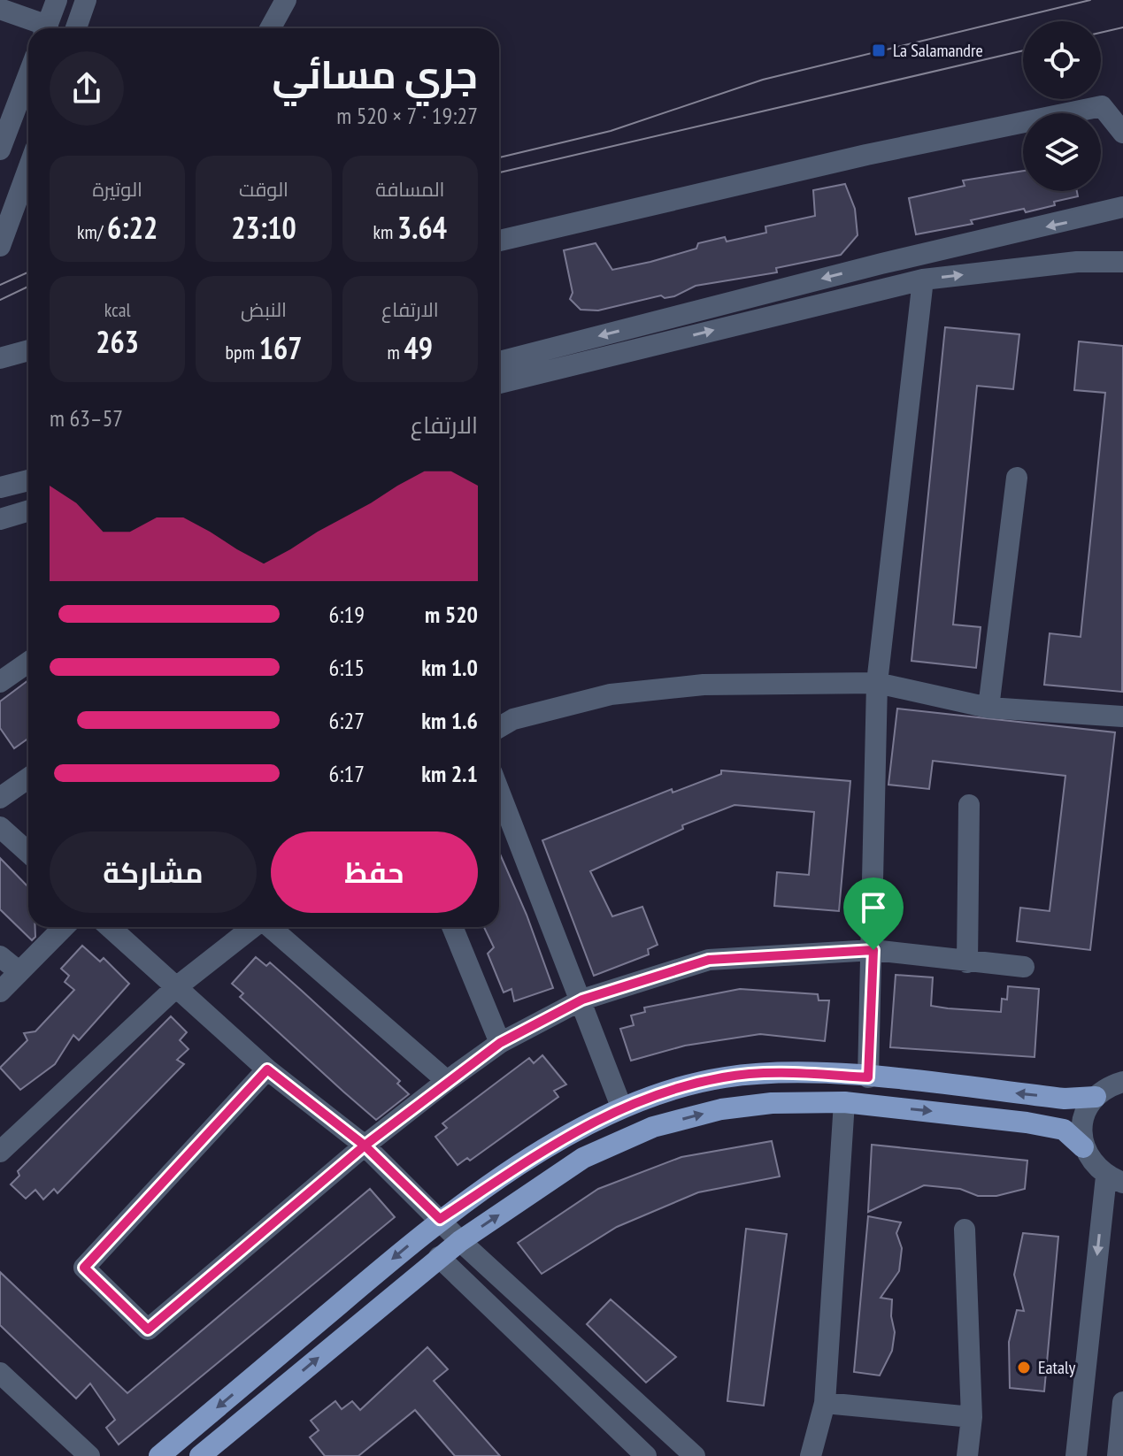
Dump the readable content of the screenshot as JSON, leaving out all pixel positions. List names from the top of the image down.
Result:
{
  "places": {
    "transit": ["La Salamandre"],
    "other": ["Eataly"]
  },
  "page": {
    "heading": ["جري مسائي", "19:27 · 7 × 520 m"],
    "stats": [
      ["المسافة", "3.64 km"],
      ["الوقت", "23:10"],
      ["الوتيرة", "6:22 /km"],
      ["الارتفاع", "49 m"],
      ["النبض", "167 bpm"],
      ["kcal", "263"]
    ],
    "chart": ["الارتفاع", "57–63 m"],
    "list": [
      {
        "name": "520 m",
        "note": "6:19"
      },
      {
        "name": "1.0 km",
        "note": "6:15"
      },
      {
        "name": "1.6 km",
        "note": "6:27"
      },
      {
        "name": "2.1 km",
        "note": "6:17"
      }
    ],
    "buttons": ["حفظ", "مشاركة"]
  }
}
